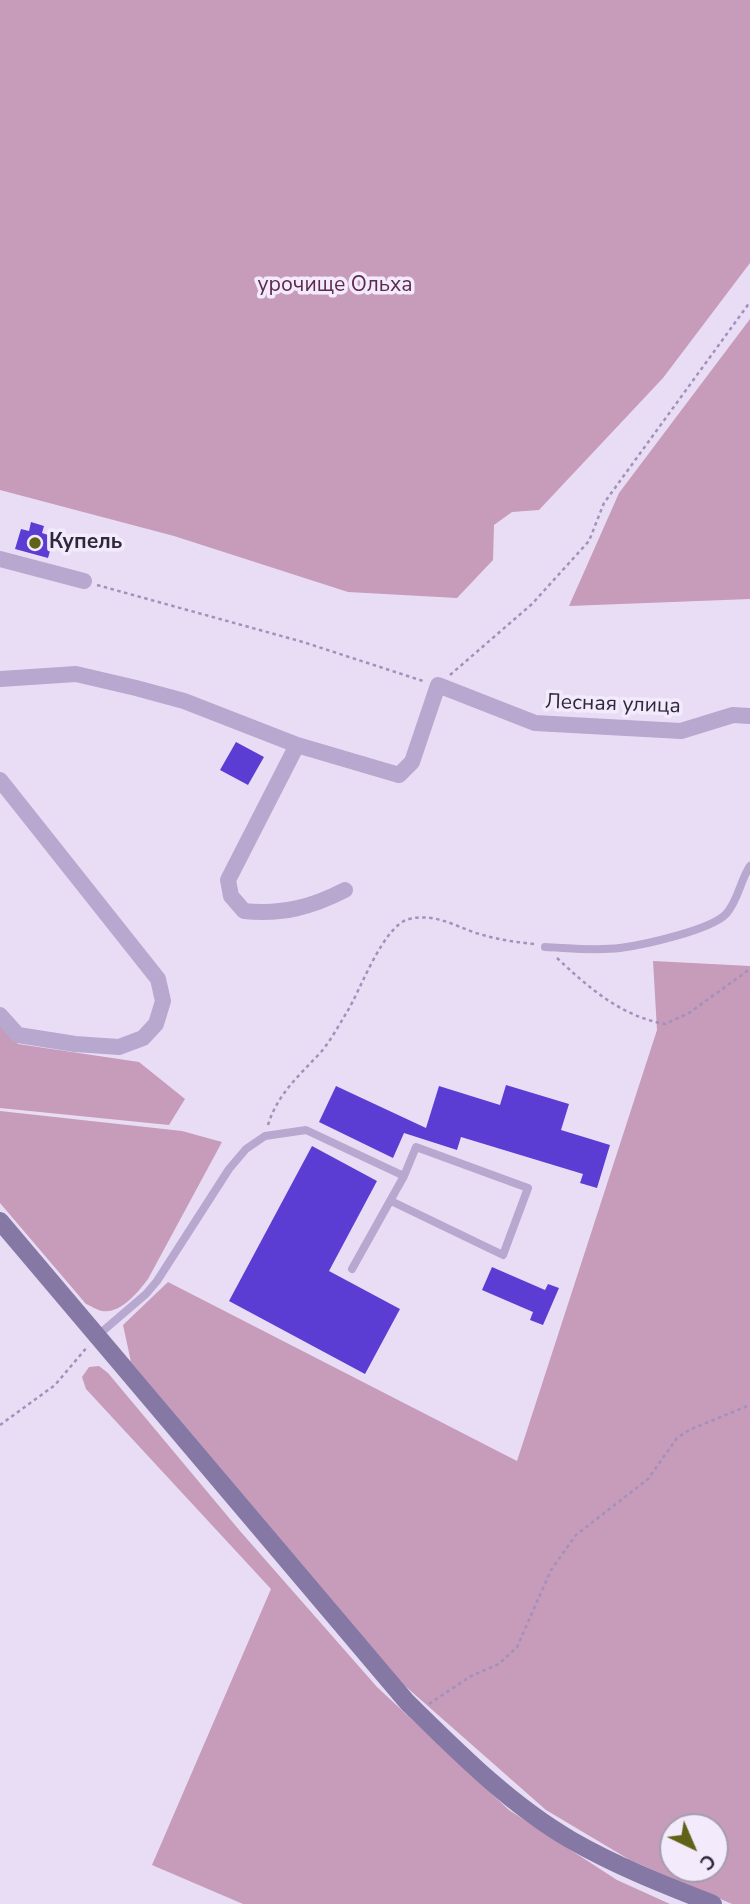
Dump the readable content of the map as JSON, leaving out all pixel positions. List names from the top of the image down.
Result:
{
  "streets": {
    "street": ["Лесная улица"]
  },
  "parks": ["урочище Ольха"],
  "places": ["Купель"],
  "north": "bottom right"
}
